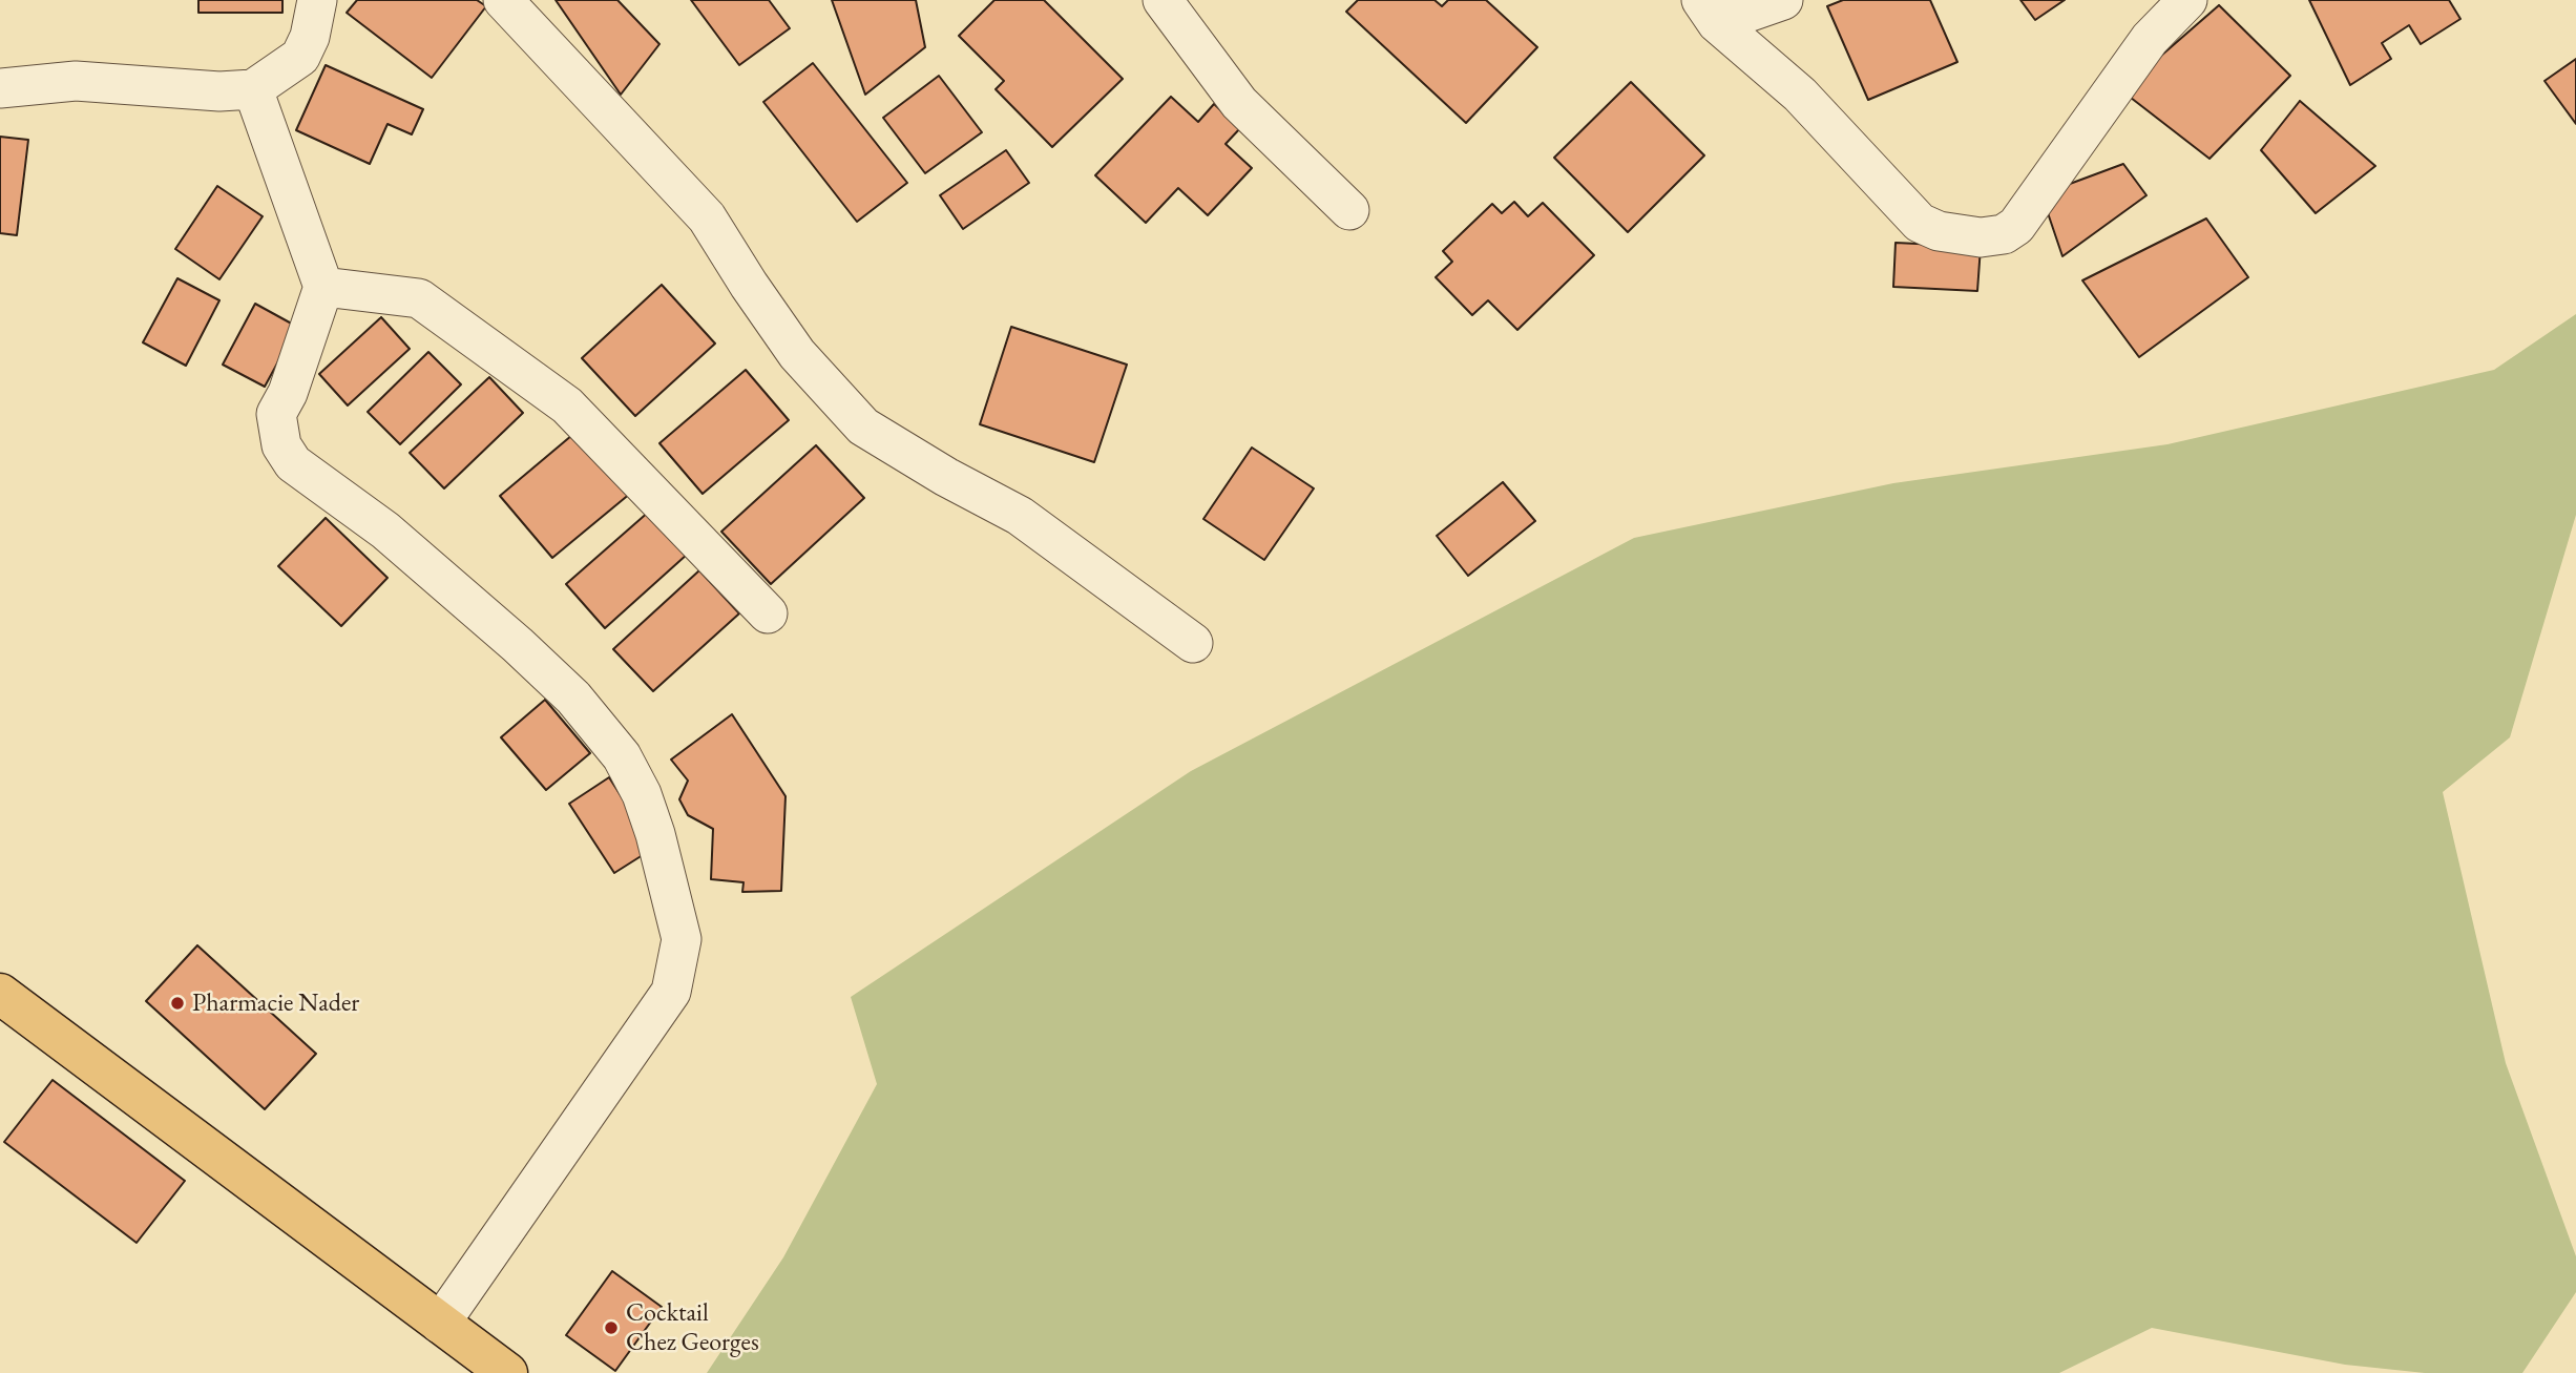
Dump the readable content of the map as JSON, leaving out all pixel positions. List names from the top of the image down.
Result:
{
  "places": ["Pharmacie Nader", "Cocktail Chez Georges"]
}
